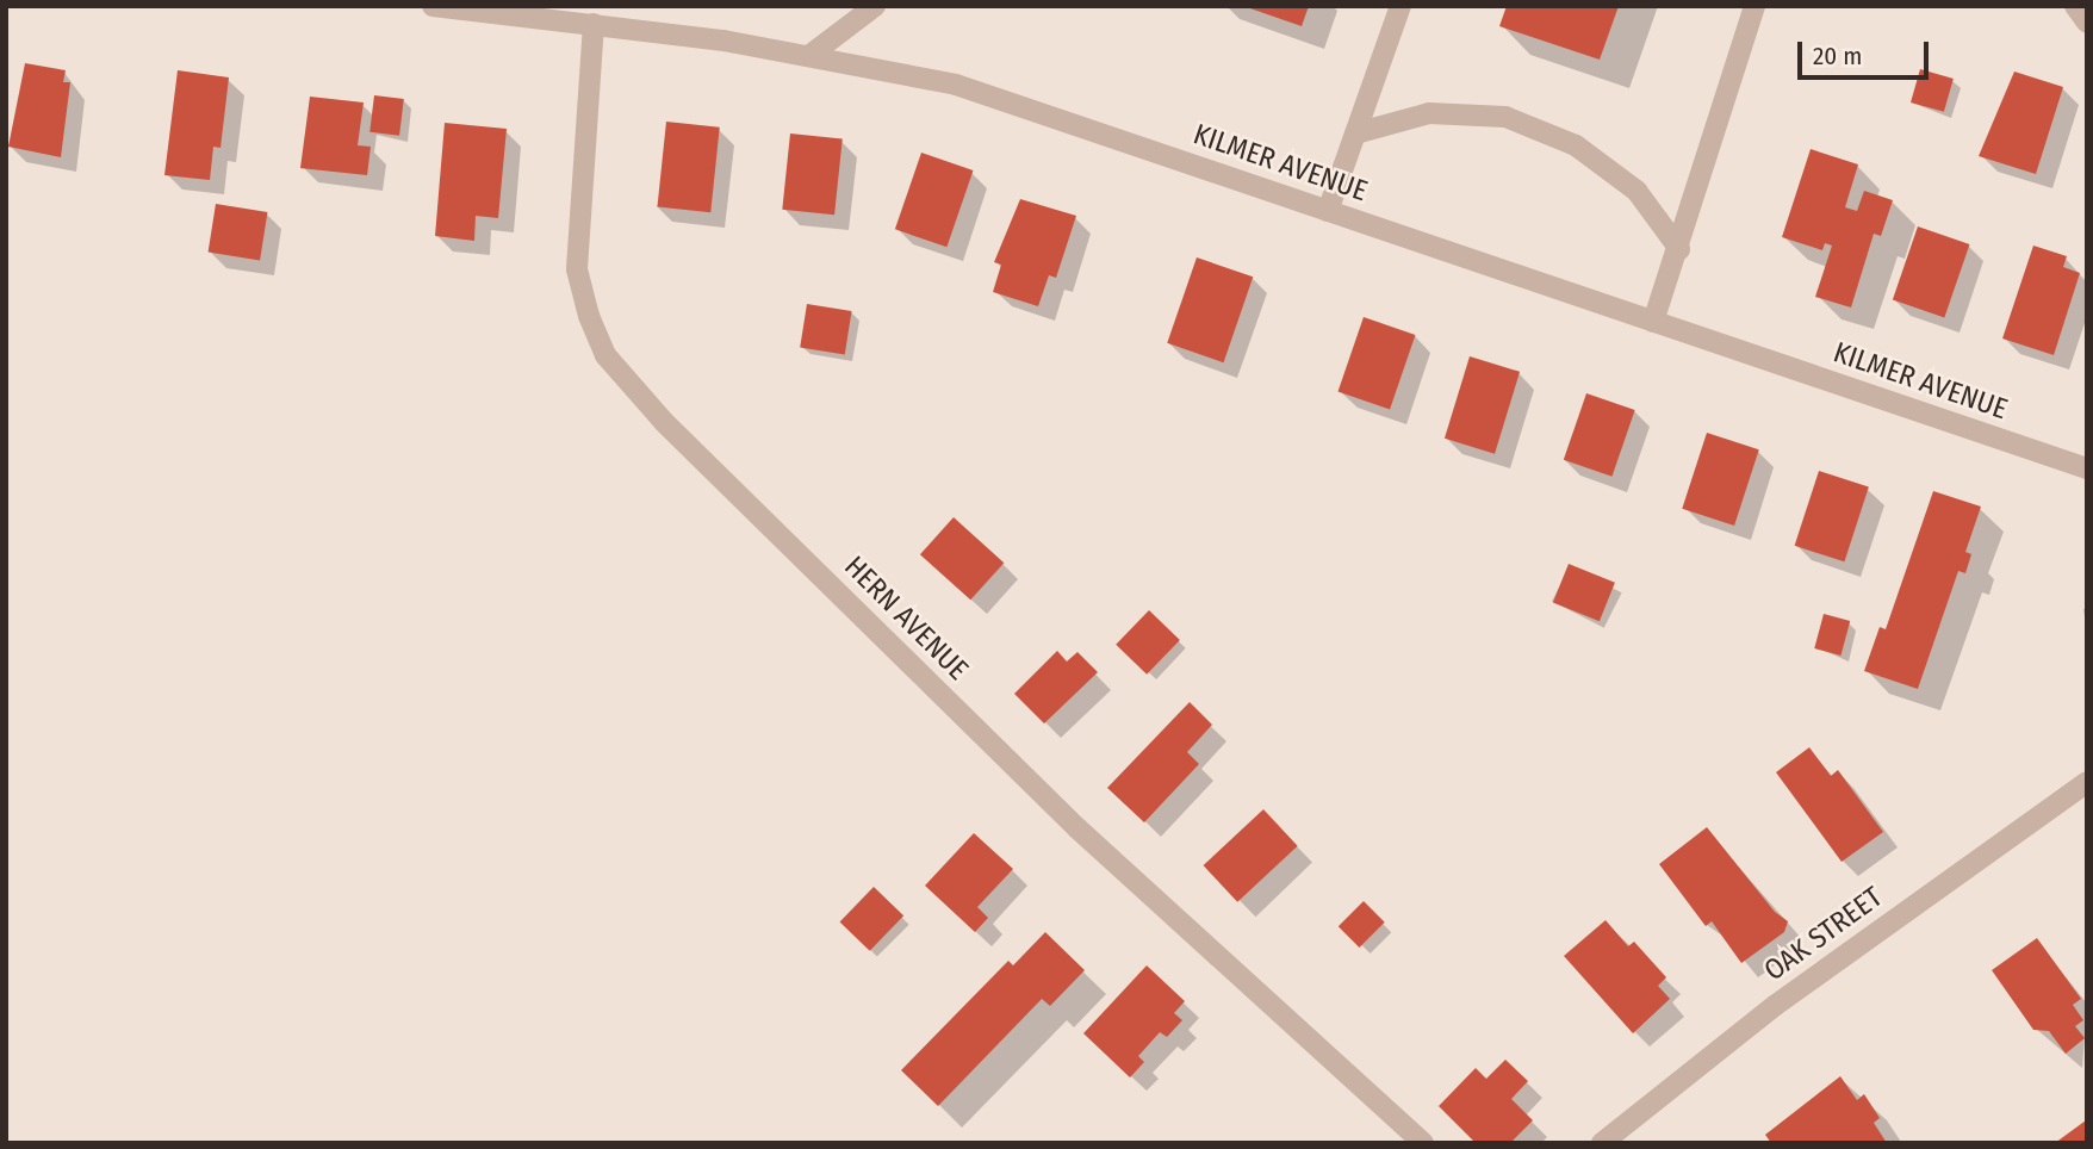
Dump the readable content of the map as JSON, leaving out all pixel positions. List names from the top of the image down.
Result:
{
  "streets": {
    "street": ["KILMER AVENUE", "HERN AVENUE", "OAK STREET"]
  },
  "crossings": [
    ["KILMER AVENUE", "HERN AVENUE"]
  ],
  "scale_bar": "20 m"
}
